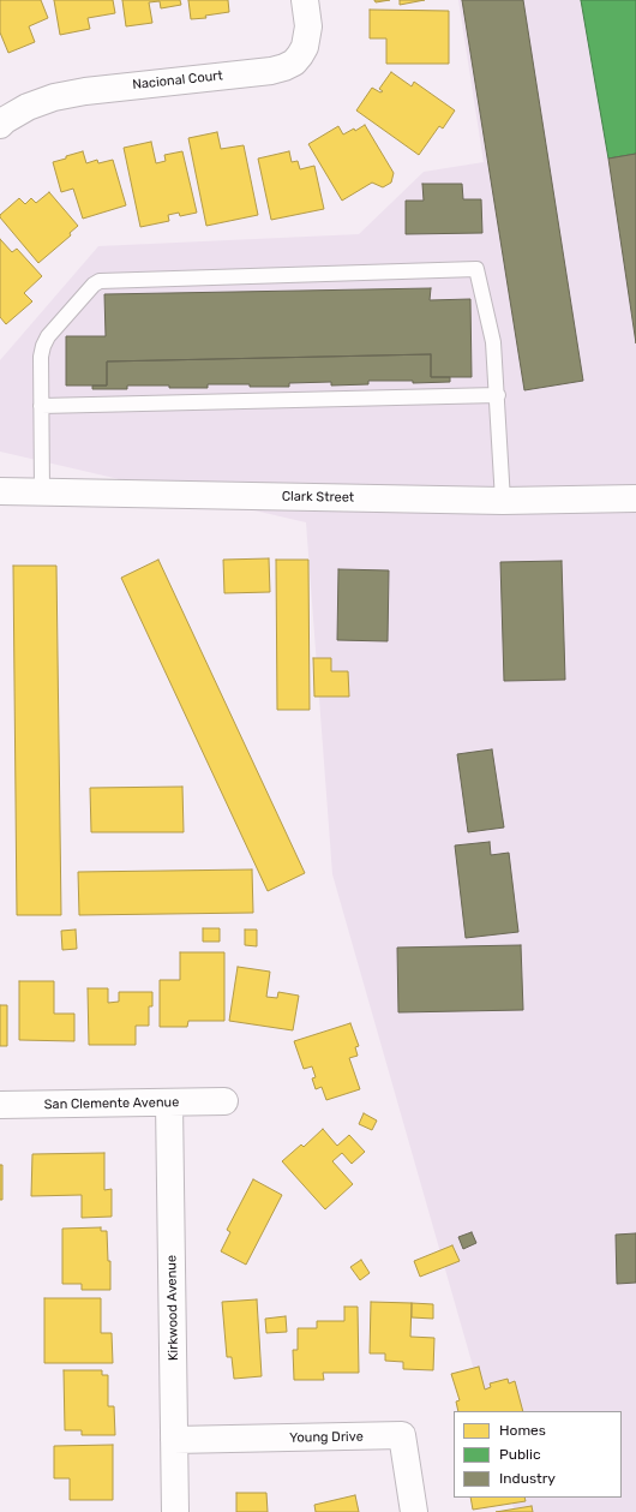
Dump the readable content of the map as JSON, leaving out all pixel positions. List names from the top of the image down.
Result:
{
  "streets": {
    "street": [
      "Nacional Court",
      "Clark Street",
      "San Clemente Avenue",
      "Kirkwood Avenue",
      "Young Drive"
    ]
  },
  "crossings": [
    ["San Clemente Avenue", "Kirkwood Avenue"],
    ["Kirkwood Avenue", "Young Drive"]
  ],
  "legend": ["Homes", "Public", "Industry"]
}
